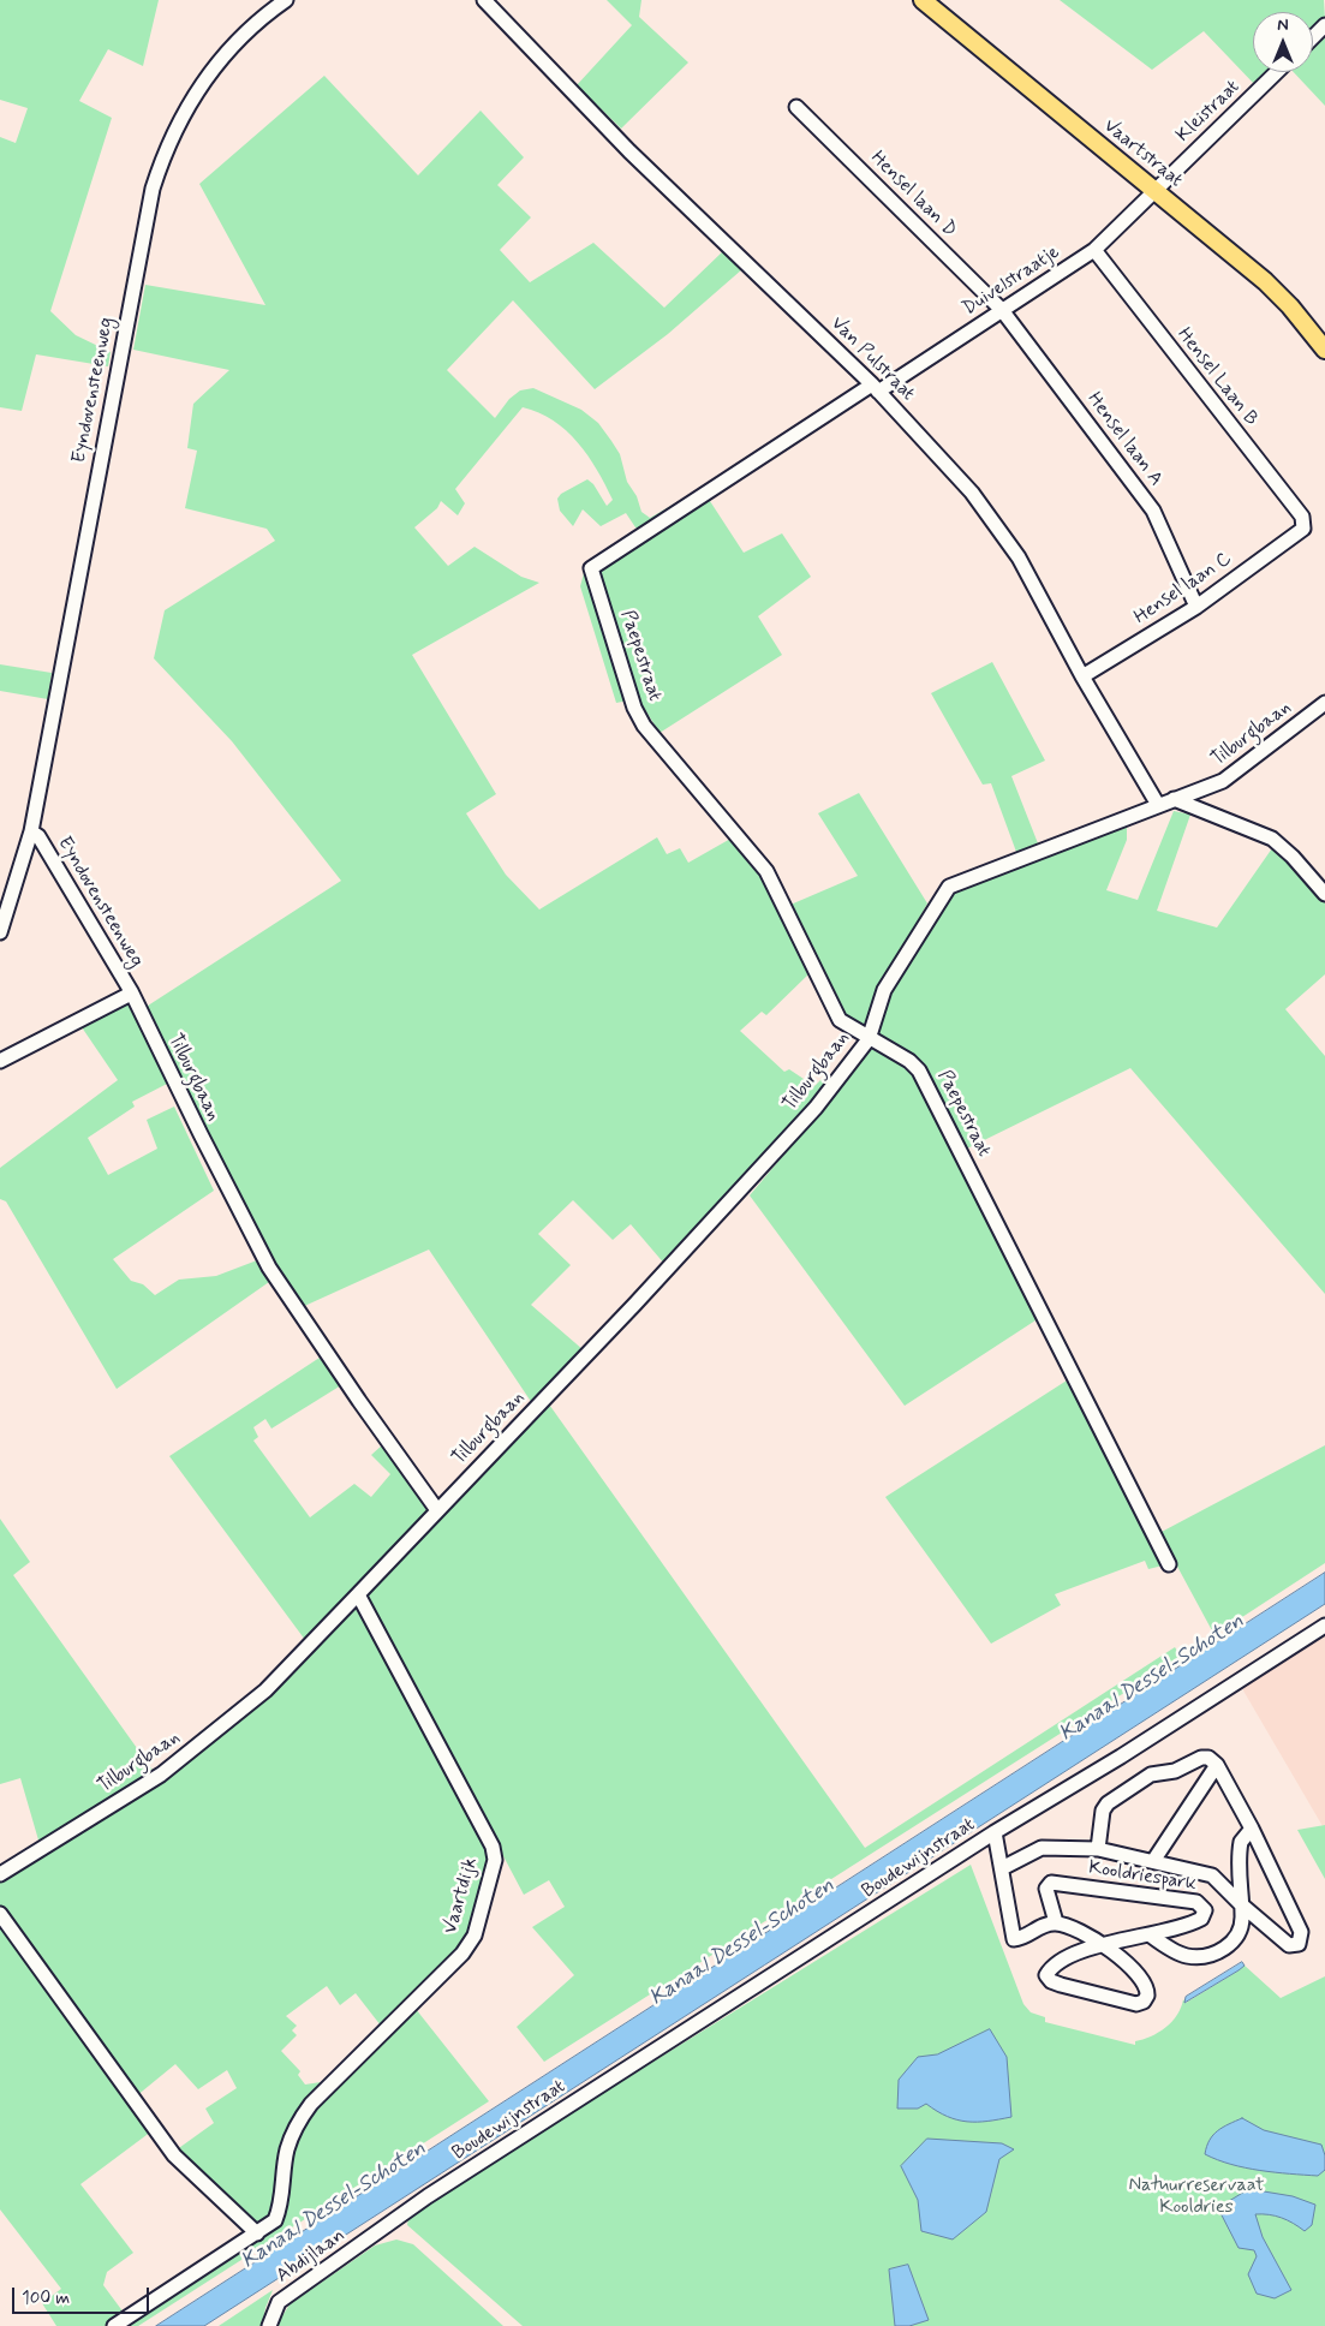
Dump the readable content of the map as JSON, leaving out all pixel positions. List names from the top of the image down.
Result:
{
  "streets": {
    "main road": ["Vaartstraat"],
    "street": [
      "Kleistraat",
      "Hensel laan D",
      "Duivelstraatje",
      "Van Pulstraat",
      "Hensel Laan B",
      "Eyndovensteenweg",
      "Hensel laan A",
      "Hensel laan C",
      "Paepestraat",
      "Tilburgbaan",
      "Boudewijnstraat",
      "Kooldriespark",
      "Vaartdijk",
      "Abdijlaan"
    ]
  },
  "crossings": [
    ["Kleistraat", "Vaartstraat"],
    ["Kleistraat", "Duivelstraatje"],
    ["Vaartstraat", "Duivelstraatje"],
    ["Hensel laan D", "Duivelstraatje"],
    ["Hensel laan D", "Hensel laan A"],
    ["Duivelstraatje", "Van Pulstraat"],
    ["Duivelstraatje", "Hensel Laan B"],
    ["Duivelstraatje", "Hensel laan A"],
    ["Duivelstraatje", "Paepestraat"],
    ["Van Pulstraat", "Hensel laan C"],
    ["Van Pulstraat", "Tilburgbaan"],
    ["Hensel Laan B", "Hensel laan C"],
    ["Eyndovensteenweg", "Tilburgbaan"],
    ["Hensel laan A", "Hensel laan C"],
    ["Paepestraat", "Tilburgbaan"],
    ["Tilburgbaan", "Vaartdijk"],
    ["Boudewijnstraat", "Abdijlaan"]
  ],
  "water": ["Kanaal Dessel-Schoten"],
  "parks": ["Natuurreservaat Kooldries"],
  "scale_bar": "100 m",
  "north": "top"
}
